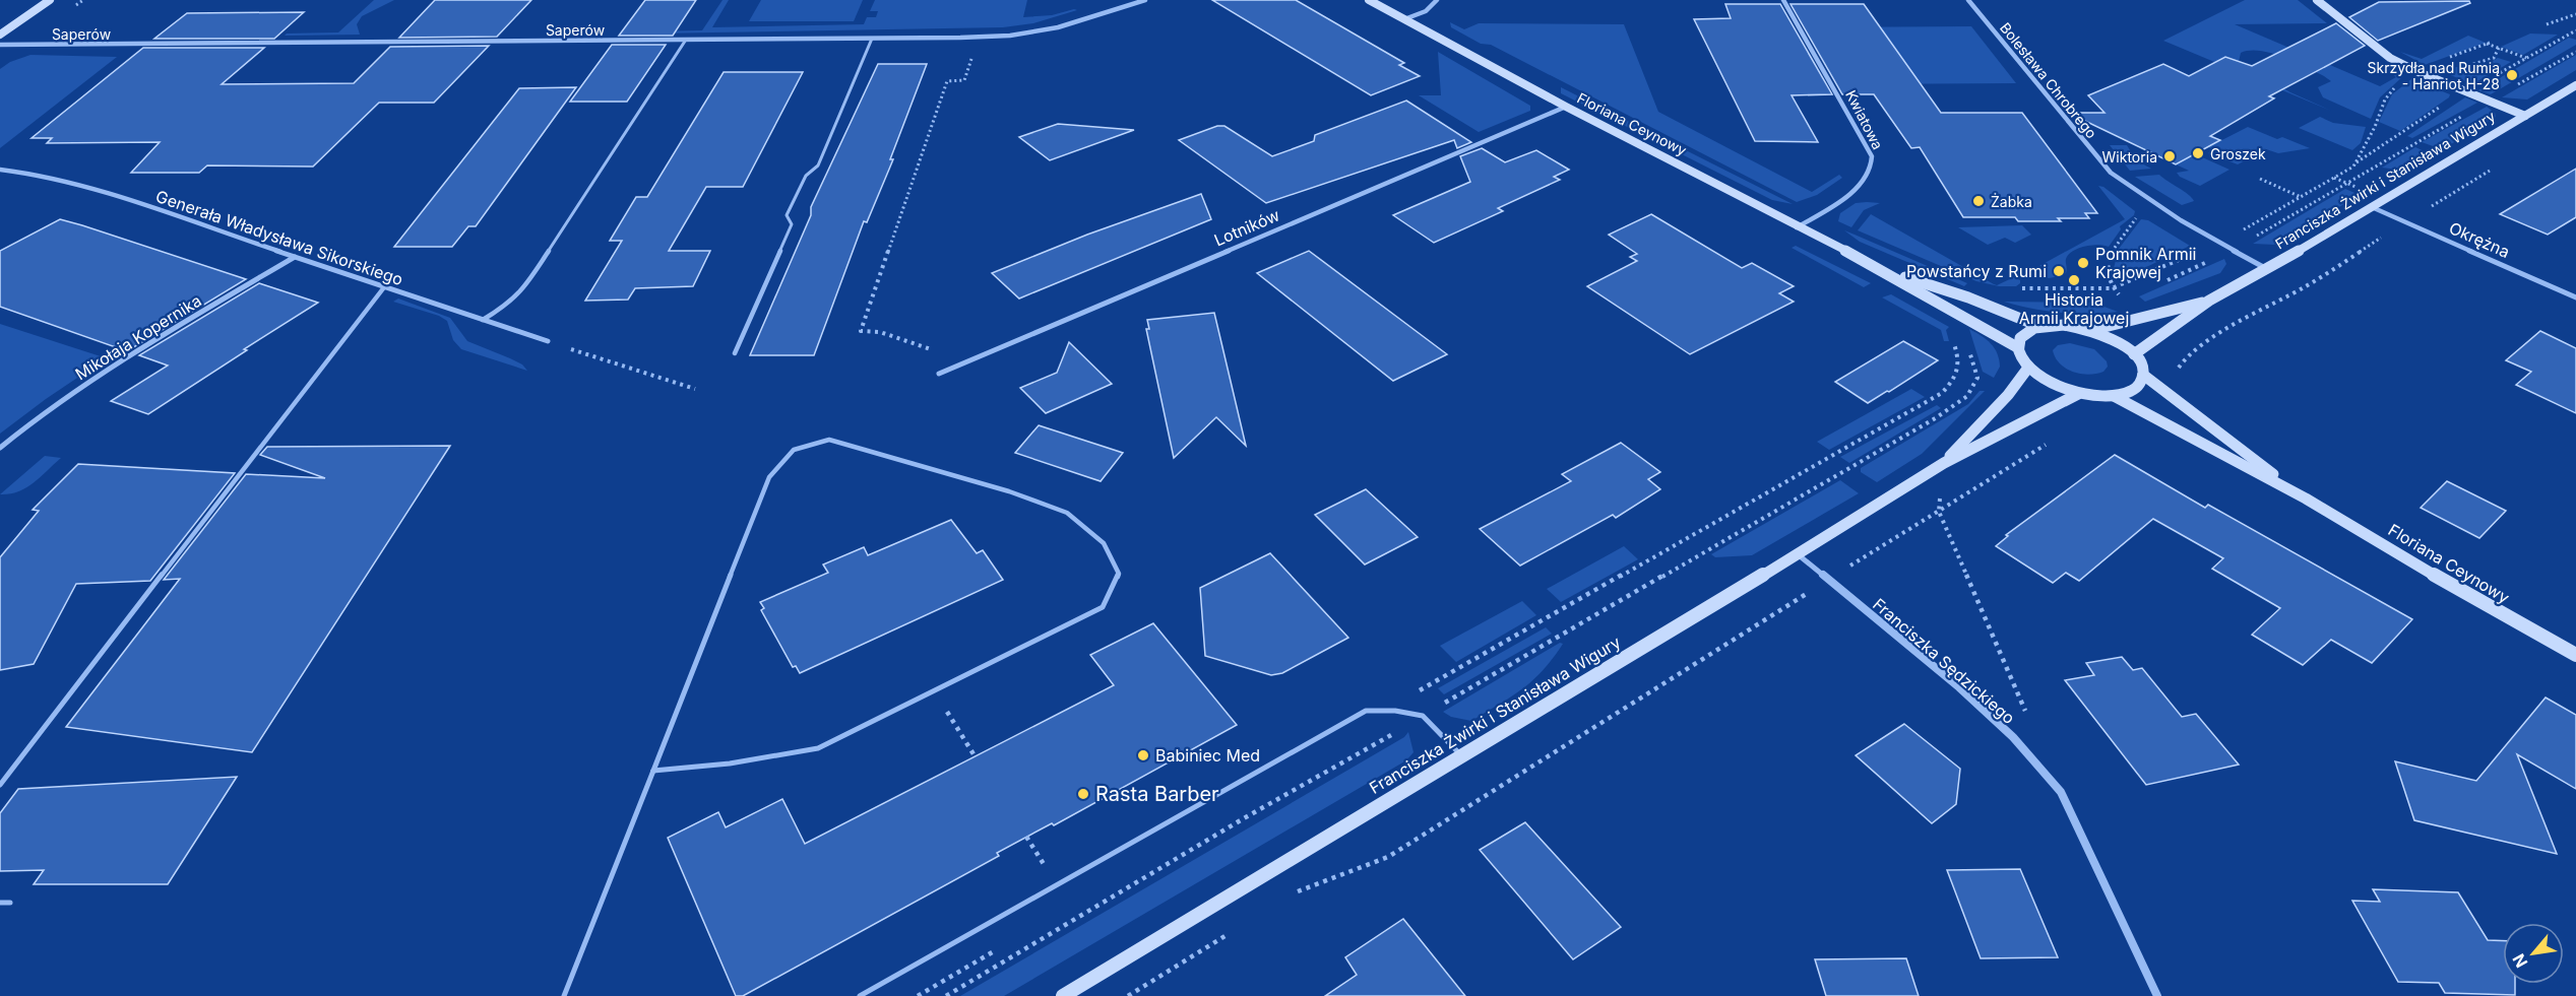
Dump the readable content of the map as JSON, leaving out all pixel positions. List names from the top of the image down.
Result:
{
  "streets": {
    "street": [
      "Saperów",
      "Bolesława Chrobrego",
      "Kwiatowa",
      "Floriana Ceynowy",
      "Franciszka Żwirki i Stanisława Wigury",
      "Lotników",
      "Generała Władysława Sikorskiego",
      "Okrężna",
      "Mikołaja Kopernika",
      "Franciszka Sędzickiego"
    ]
  },
  "crossings": [
    ["Bolesława Chrobrego", "Franciszka Żwirki i Stanisława Wigury"],
    ["Kwiatowa", "Floriana Ceynowy"],
    ["Floriana Ceynowy", "Lotników"],
    ["Franciszka Żwirki i Stanisława Wigury", "Okrężna"],
    ["Franciszka Żwirki i Stanisława Wigury", "Franciszka Sędzickiego"],
    ["Generała Władysława Sikorskiego", "Mikołaja Kopernika"]
  ],
  "places": [
    "Skrzydła nad Rumią - Hanriot H-28",
    "Groszek",
    "Wiktoria",
    "Żabka",
    "Pomnik Armii Krajowej",
    "Powstańcy z Rumi",
    "Historia Armii Krajowej",
    "Babiniec Med",
    "Rasta Barber"
  ],
  "north": "bottom left"
}
